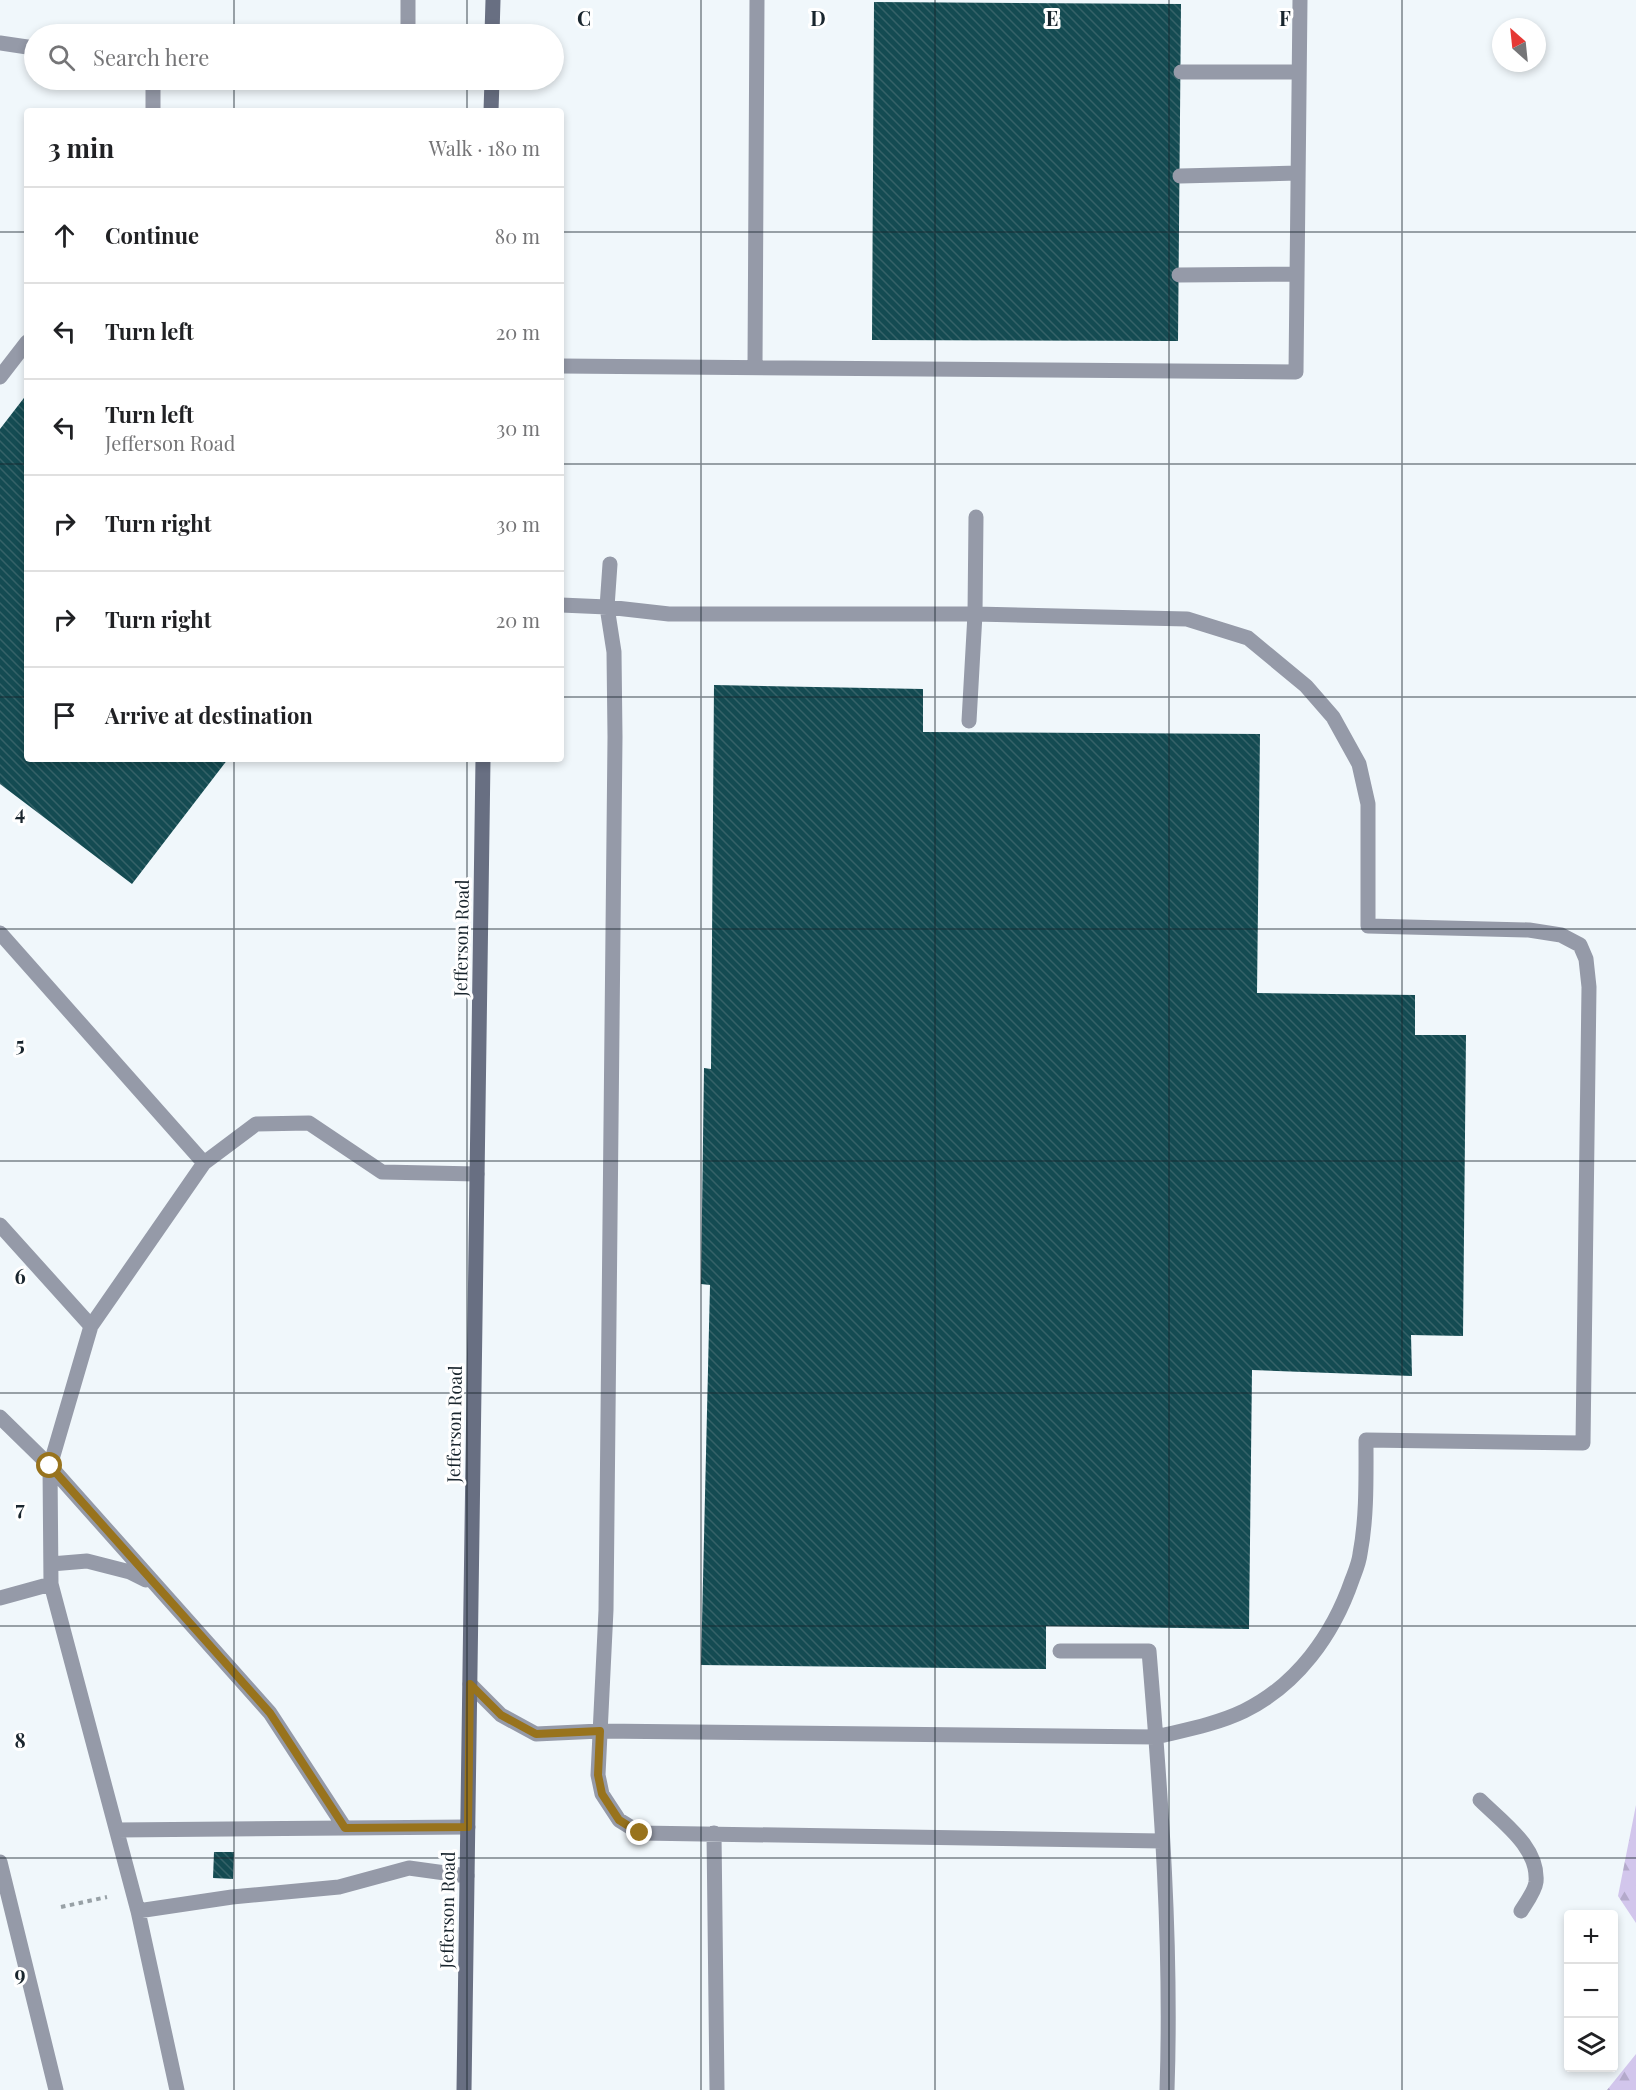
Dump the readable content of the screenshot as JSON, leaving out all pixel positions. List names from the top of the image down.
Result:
{
  "streets": {
    "main road": ["Jefferson Road"]
  },
  "north": "top left",
  "page": {
    "search": "Search here",
    "heading": ["3 min", "Walk · 180 m"],
    "list": [
      ["Continue", "80 m"],
      ["Turn left", "20 m"],
      ["Turn left", "Jefferson Road", "30 m"],
      ["Turn right", "30 m"],
      ["Turn right", "20 m"],
      "Arrive at destination"
    ],
    "map_buttons": ["+", "−"]
  },
  "grid": {
    "columns": [
      "C",
      "D",
      "E",
      "F"
    ],
    "rows": [
      "4",
      "5",
      "6",
      "7",
      "8",
      "9"
    ]
  }
}
